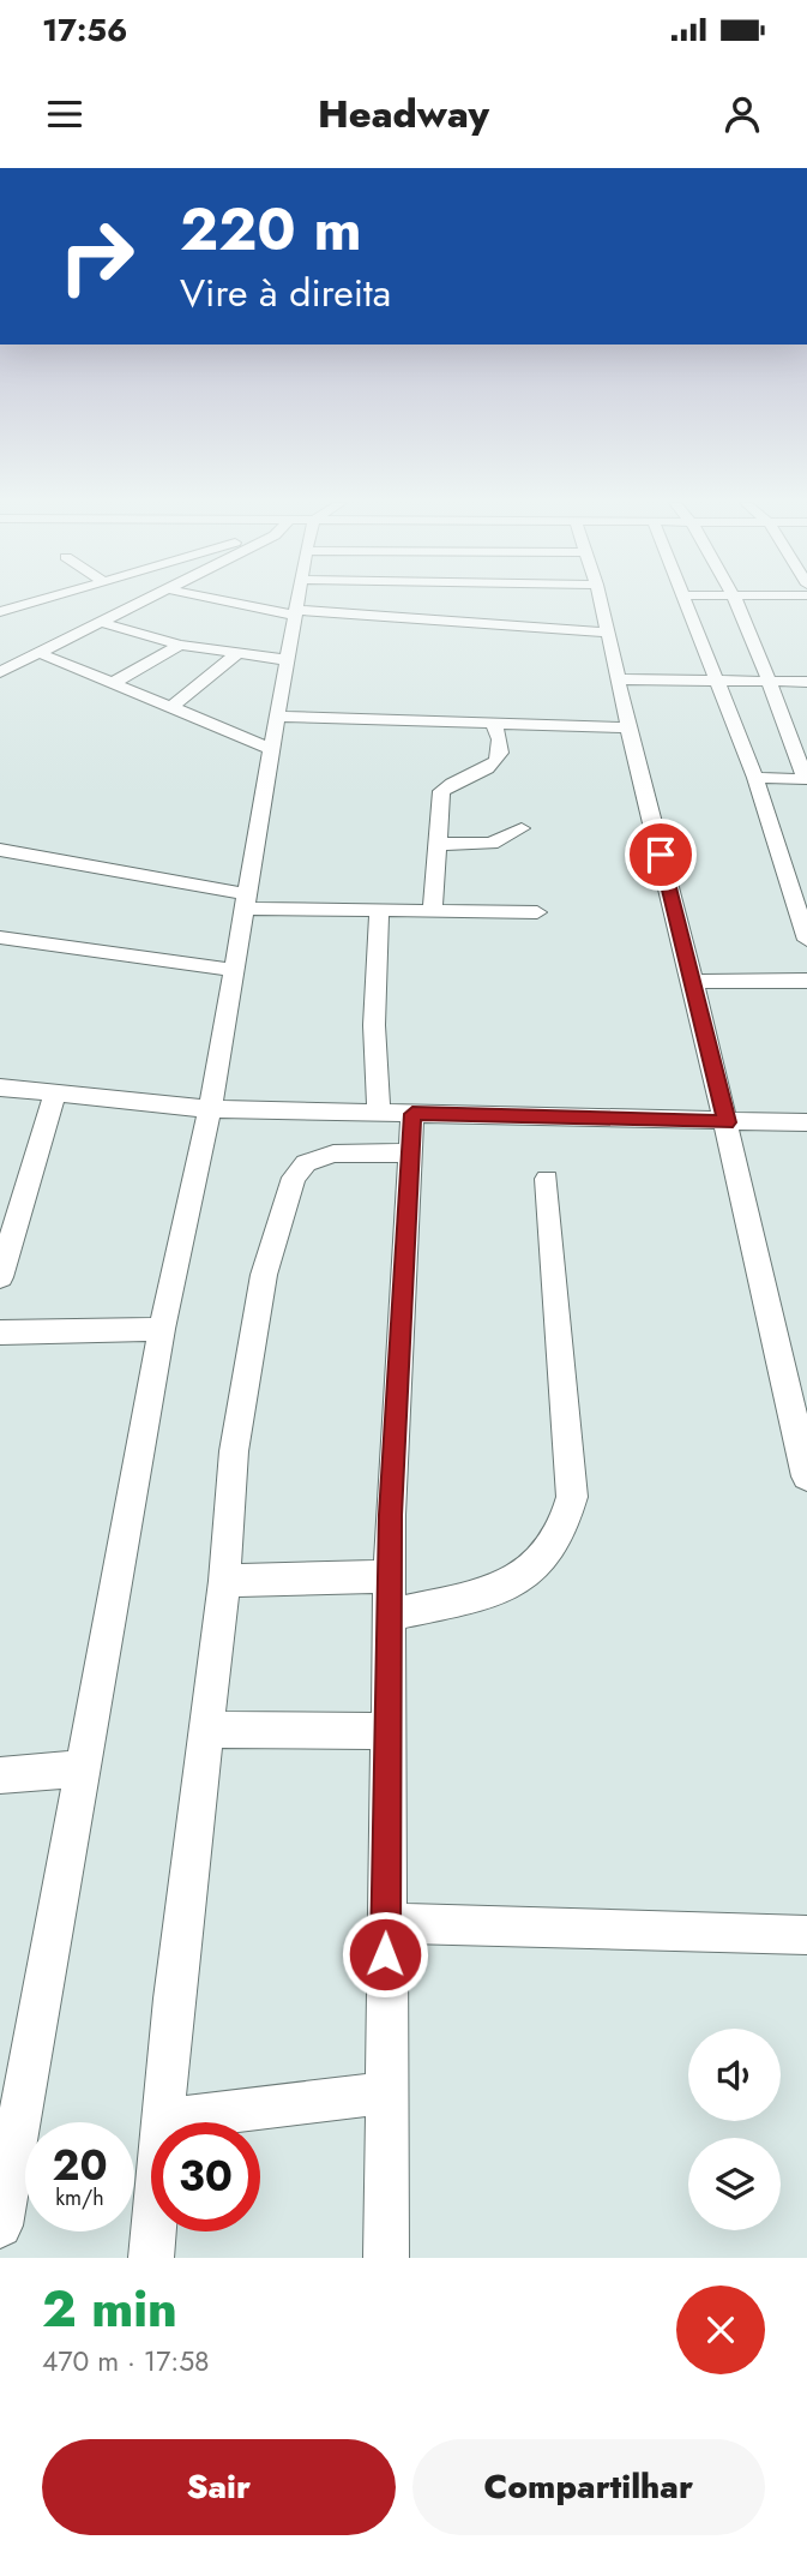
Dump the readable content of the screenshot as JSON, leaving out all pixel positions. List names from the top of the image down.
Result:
{
  "page": {
    "status": "17:56",
    "header": "Headway",
    "turn": ["220 m", "Vire à direita"],
    "speed": "20 km/h",
    "limit": "30",
    "heading": ["2 min", "470 m · 17:58"],
    "buttons": ["Sair", "Compartilhar"]
  }
}
